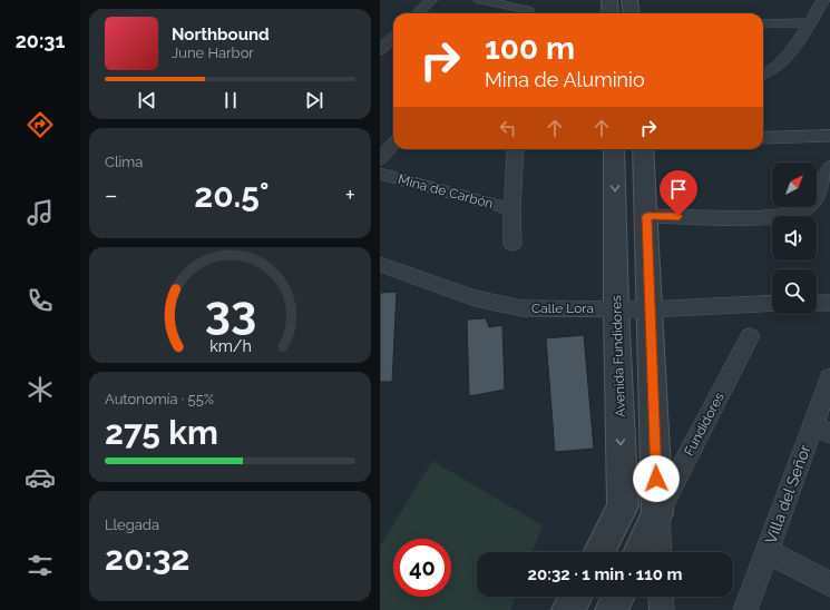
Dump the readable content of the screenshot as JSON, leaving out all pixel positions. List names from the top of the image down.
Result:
{
  "streets": {
    "street": [
      "Mina de Carbón",
      "Calle Lora",
      "Avenida Fundidores",
      "Fundidores",
      "Villa del Señor"
    ]
  },
  "crossings": [
    ["Calle Lora", "Avenida Fundidores"]
  ],
  "north": "top right",
  "page": {
    "tabs": "20:31",
    "turn": ["100 m", "Mina de Aluminio"],
    "song": ["Northbound", "June Harbor"],
    "tile": [
      "Clima",
      ["Autonomía · 55%", "275 km"],
      ["Llegada", "20:32"]
    ],
    "heat": ["−", "20.5°", "+"],
    "limit": "40",
    "trip": "20:32 · 1 min · 110 m",
    "gauge": ["33", "km/h"]
  }
}
